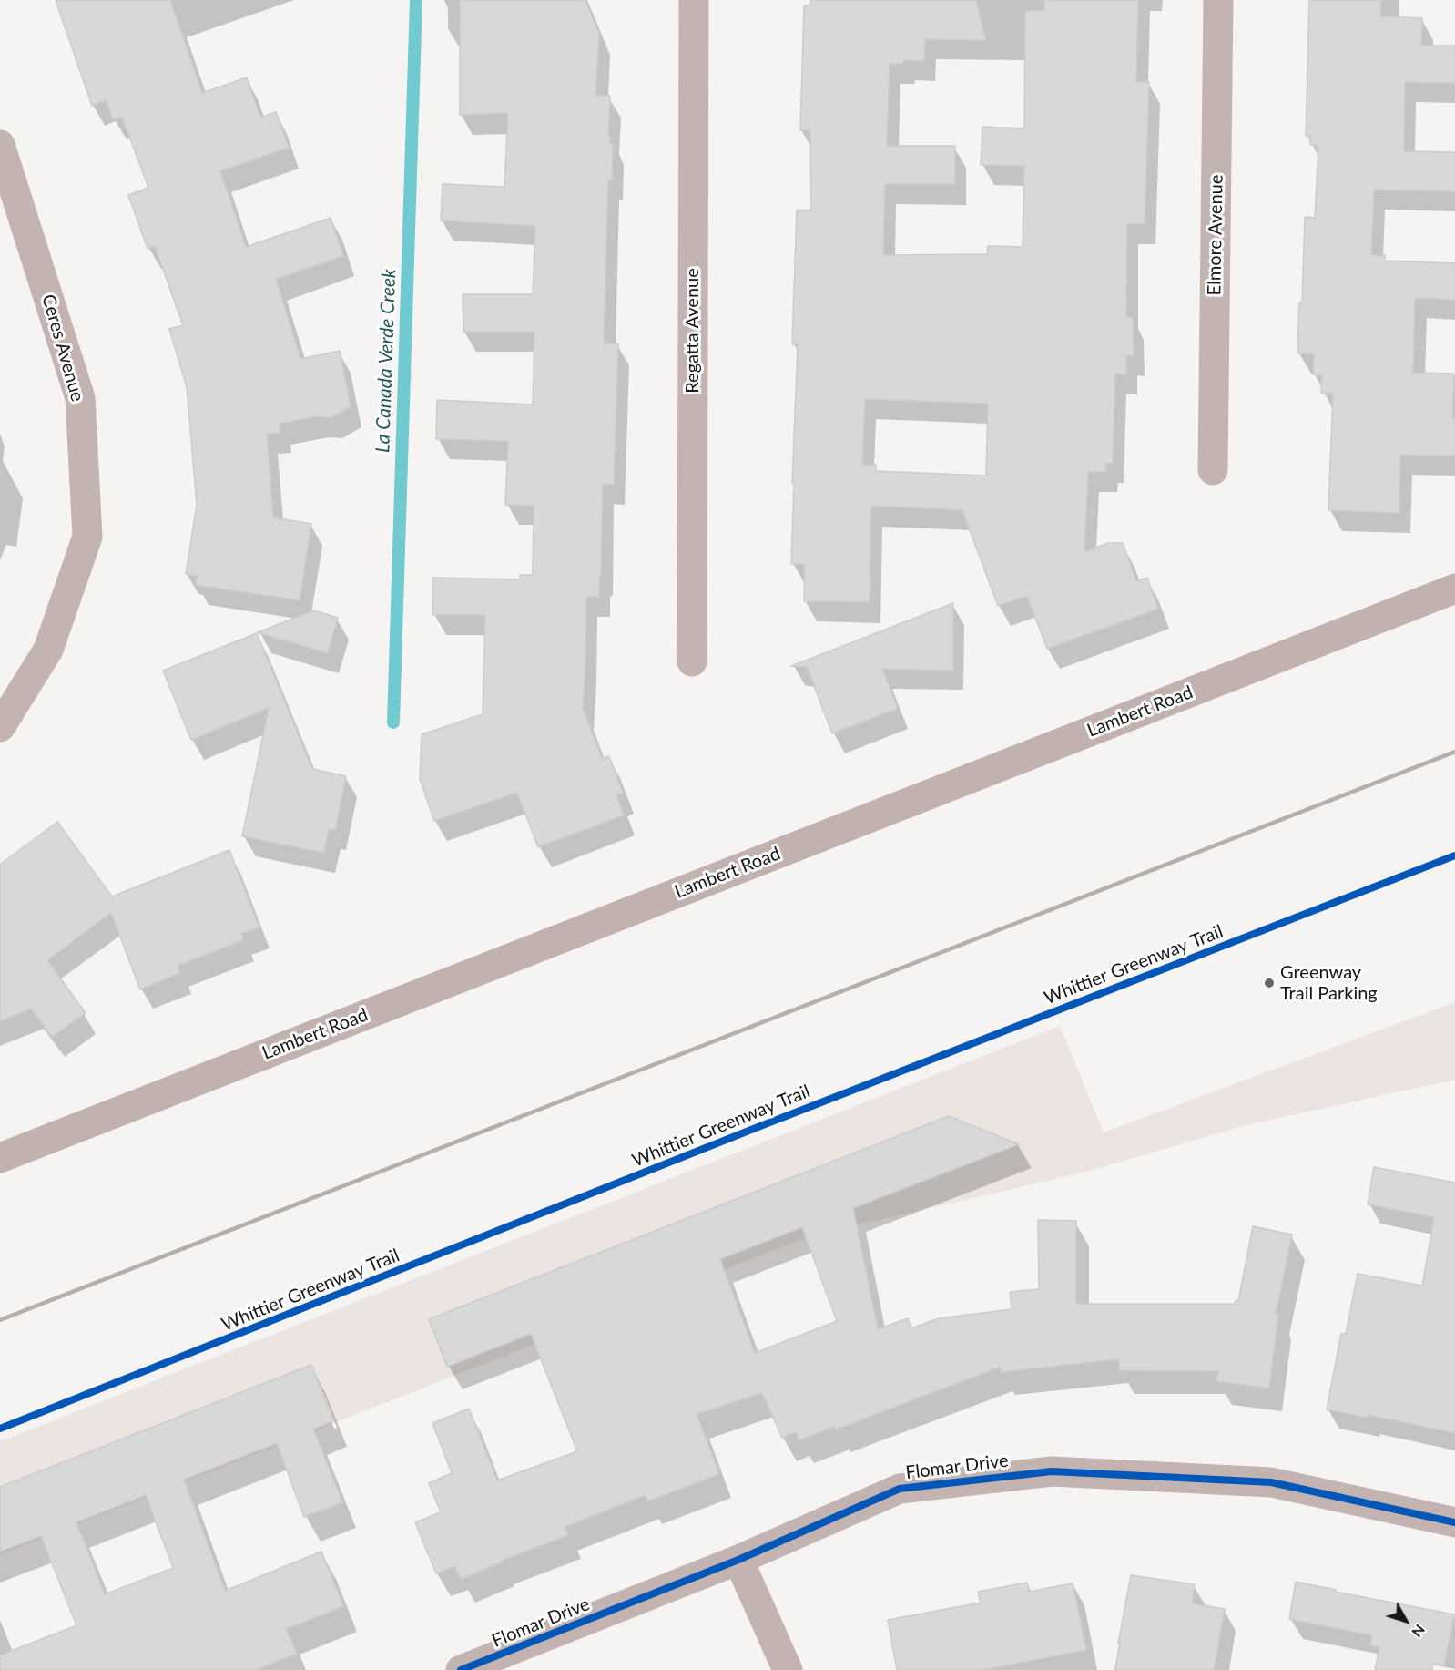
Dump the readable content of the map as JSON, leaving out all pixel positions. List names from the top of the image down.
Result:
{
  "streets": {
    "main road": ["Lambert Road"],
    "street": [
      "Elmore Avenue",
      "Regatta Avenue",
      "Ceres Avenue",
      "Flomar Drive"
    ],
    "cycle path": ["Whittier Greenway Trail"]
  },
  "water": ["La Canada Verde Creek"],
  "places": ["Greenway Trail Parking"],
  "north": "bottom right"
}
